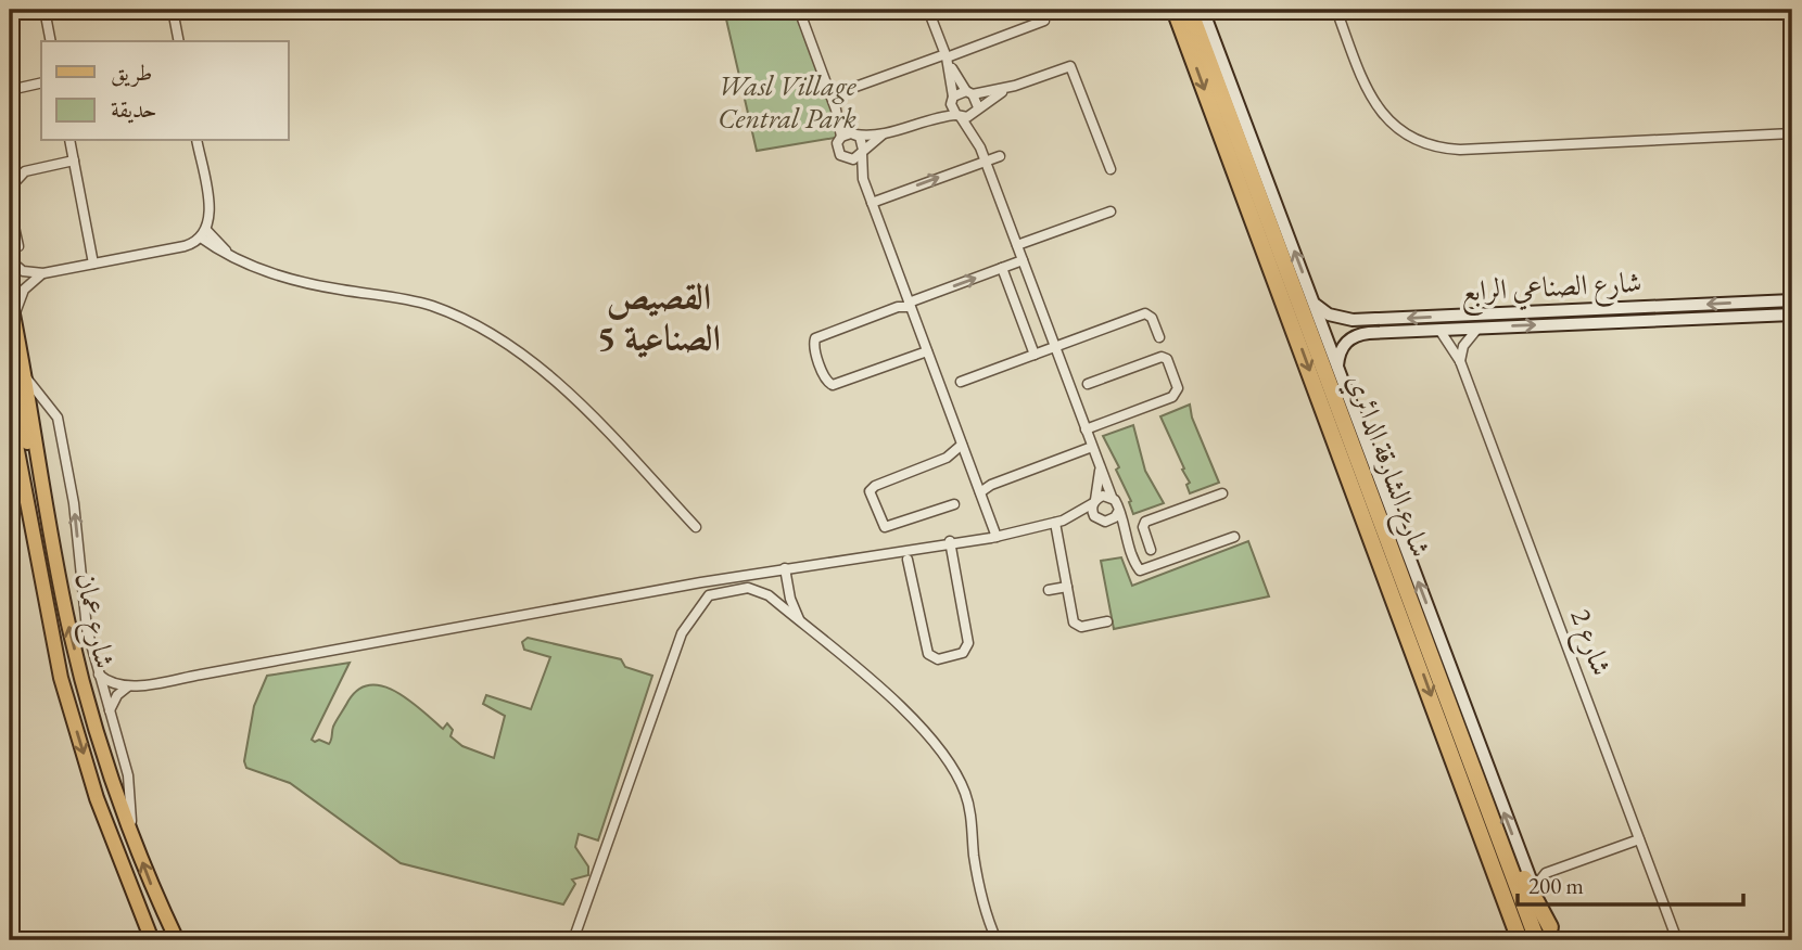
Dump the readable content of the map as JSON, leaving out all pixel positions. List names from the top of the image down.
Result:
{
  "streets": {
    "highway": ["شارع الشارقة الدائري"],
    "main road": ["شارع الصناعي الرابع", "شارع عمان"],
    "street": ["شارع 2"]
  },
  "crossings": [
    ["شارع الصناعي الرابع", "شارع 2"]
  ],
  "districts": ["القصيص الصناعية 5"],
  "parks": ["Wasl Village Central Park"],
  "legend": ["طريق", "حديقة"],
  "scale_bar": "200 m"
}
